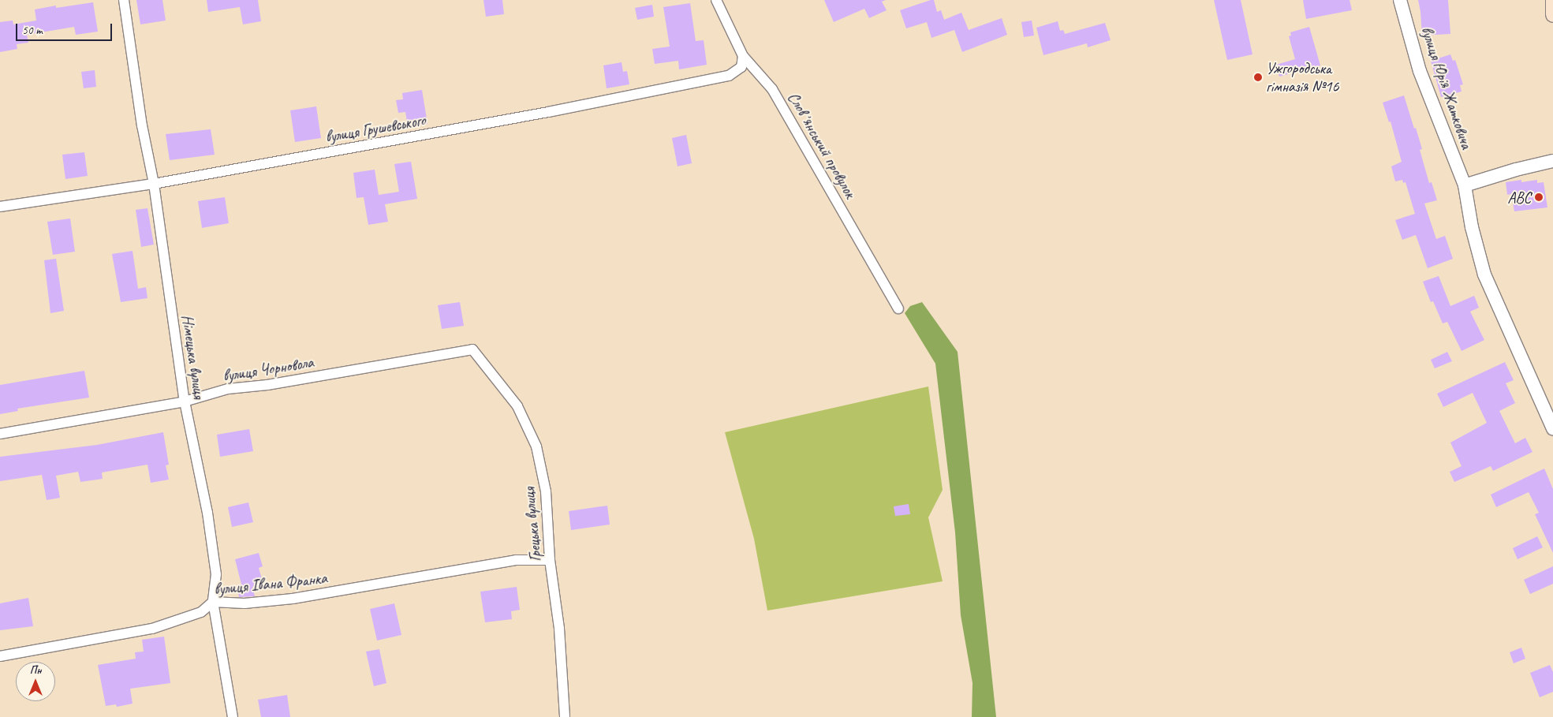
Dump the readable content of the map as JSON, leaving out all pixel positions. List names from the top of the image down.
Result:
{
  "streets": {
    "street": [
      "вулиця Юрія Жатковича",
      "вулиця Грушевського",
      "Словʼянський провулок",
      "Німецька вулиця",
      "вулиця Чорновола",
      "Грецька вулиця",
      "вулиця Івана Франка"
    ]
  },
  "crossings": [
    ["вулиця Грушевського", "Словʼянський провулок"],
    ["вулиця Грушевського", "Німецька вулиця"],
    ["Німецька вулиця", "вулиця Чорновола"],
    ["Німецька вулиця", "вулиця Івана Франка"],
    ["вулиця Чорновола", "Грецька вулиця"],
    ["Грецька вулиця", "вулиця Івана Франка"]
  ],
  "places": ["Ужгородська гімназія №16", "ABC"],
  "scale_bar": "50 m",
  "north": "top"
}
